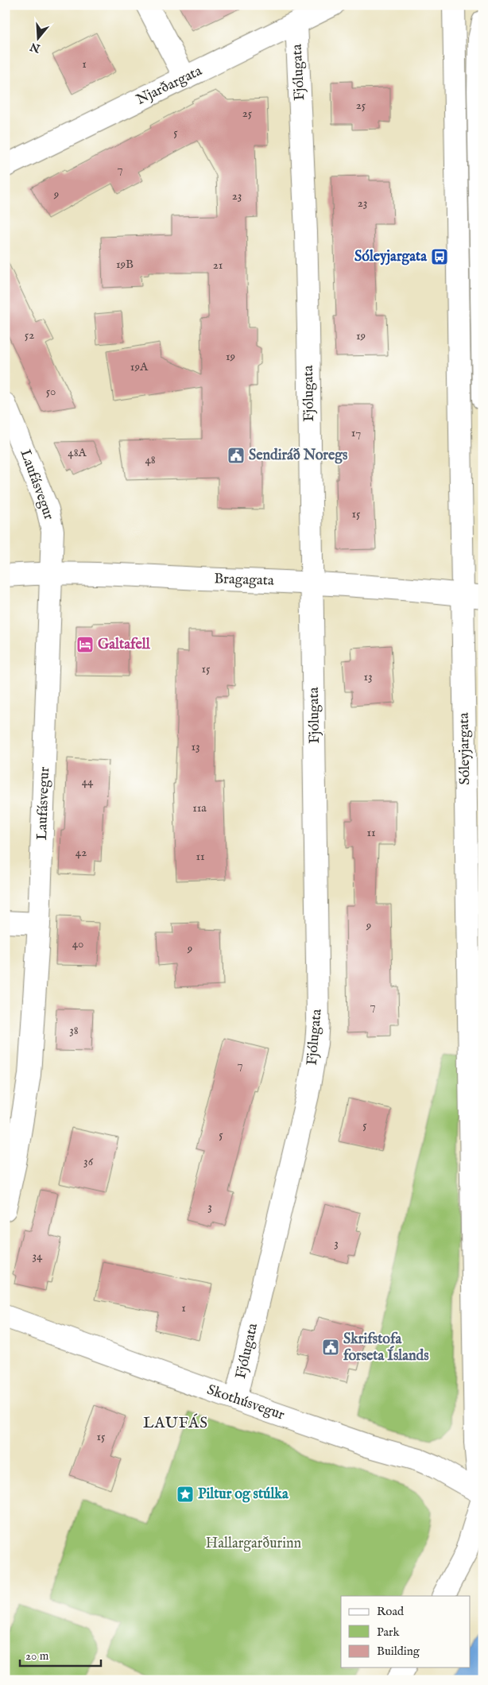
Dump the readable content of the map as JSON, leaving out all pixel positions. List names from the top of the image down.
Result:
{
  "streets": {
    "street": [
      "Fjólugata",
      "Njarðargata",
      "Laufásvegur",
      "Bragagata",
      "Sóleyjargata",
      "Skothúsvegur"
    ]
  },
  "crossings": [
    ["Fjólugata", "Njarðargata"],
    ["Fjólugata", "Bragagata"],
    ["Fjólugata", "Skothúsvegur"],
    ["Laufásvegur", "Bragagata"],
    ["Bragagata", "Sóleyjargata"],
    ["Sóleyjargata", "Skothúsvegur"]
  ],
  "districts": ["LAUFÁS"],
  "parks": ["Hallargarðurinn"],
  "places": {
    "bus stop": ["Sóleyjargata"],
    "public building": ["Sendiráð Noregs", "Skrifstofa forseta Íslands"],
    "hotel": ["Galtafell"],
    "place": ["Piltur og stúlka"]
  },
  "house_numbers": [
    "1",
    "25",
    "25",
    "5",
    "7",
    "9",
    "23",
    "23",
    "19B",
    "21",
    "52",
    "19",
    "19",
    "19A",
    "50",
    "17",
    "48A",
    "48",
    "15",
    "15",
    "13",
    "13",
    "44",
    "11a",
    "11",
    "42",
    "11",
    "9",
    "40",
    "9",
    "7",
    "38",
    "7",
    "5",
    "5",
    "36",
    "3",
    "3",
    "34",
    "1",
    "15"
  ],
  "legend": ["Road", "Park", "Building"],
  "scale_bar": "20 m",
  "north": "bottom"
}
